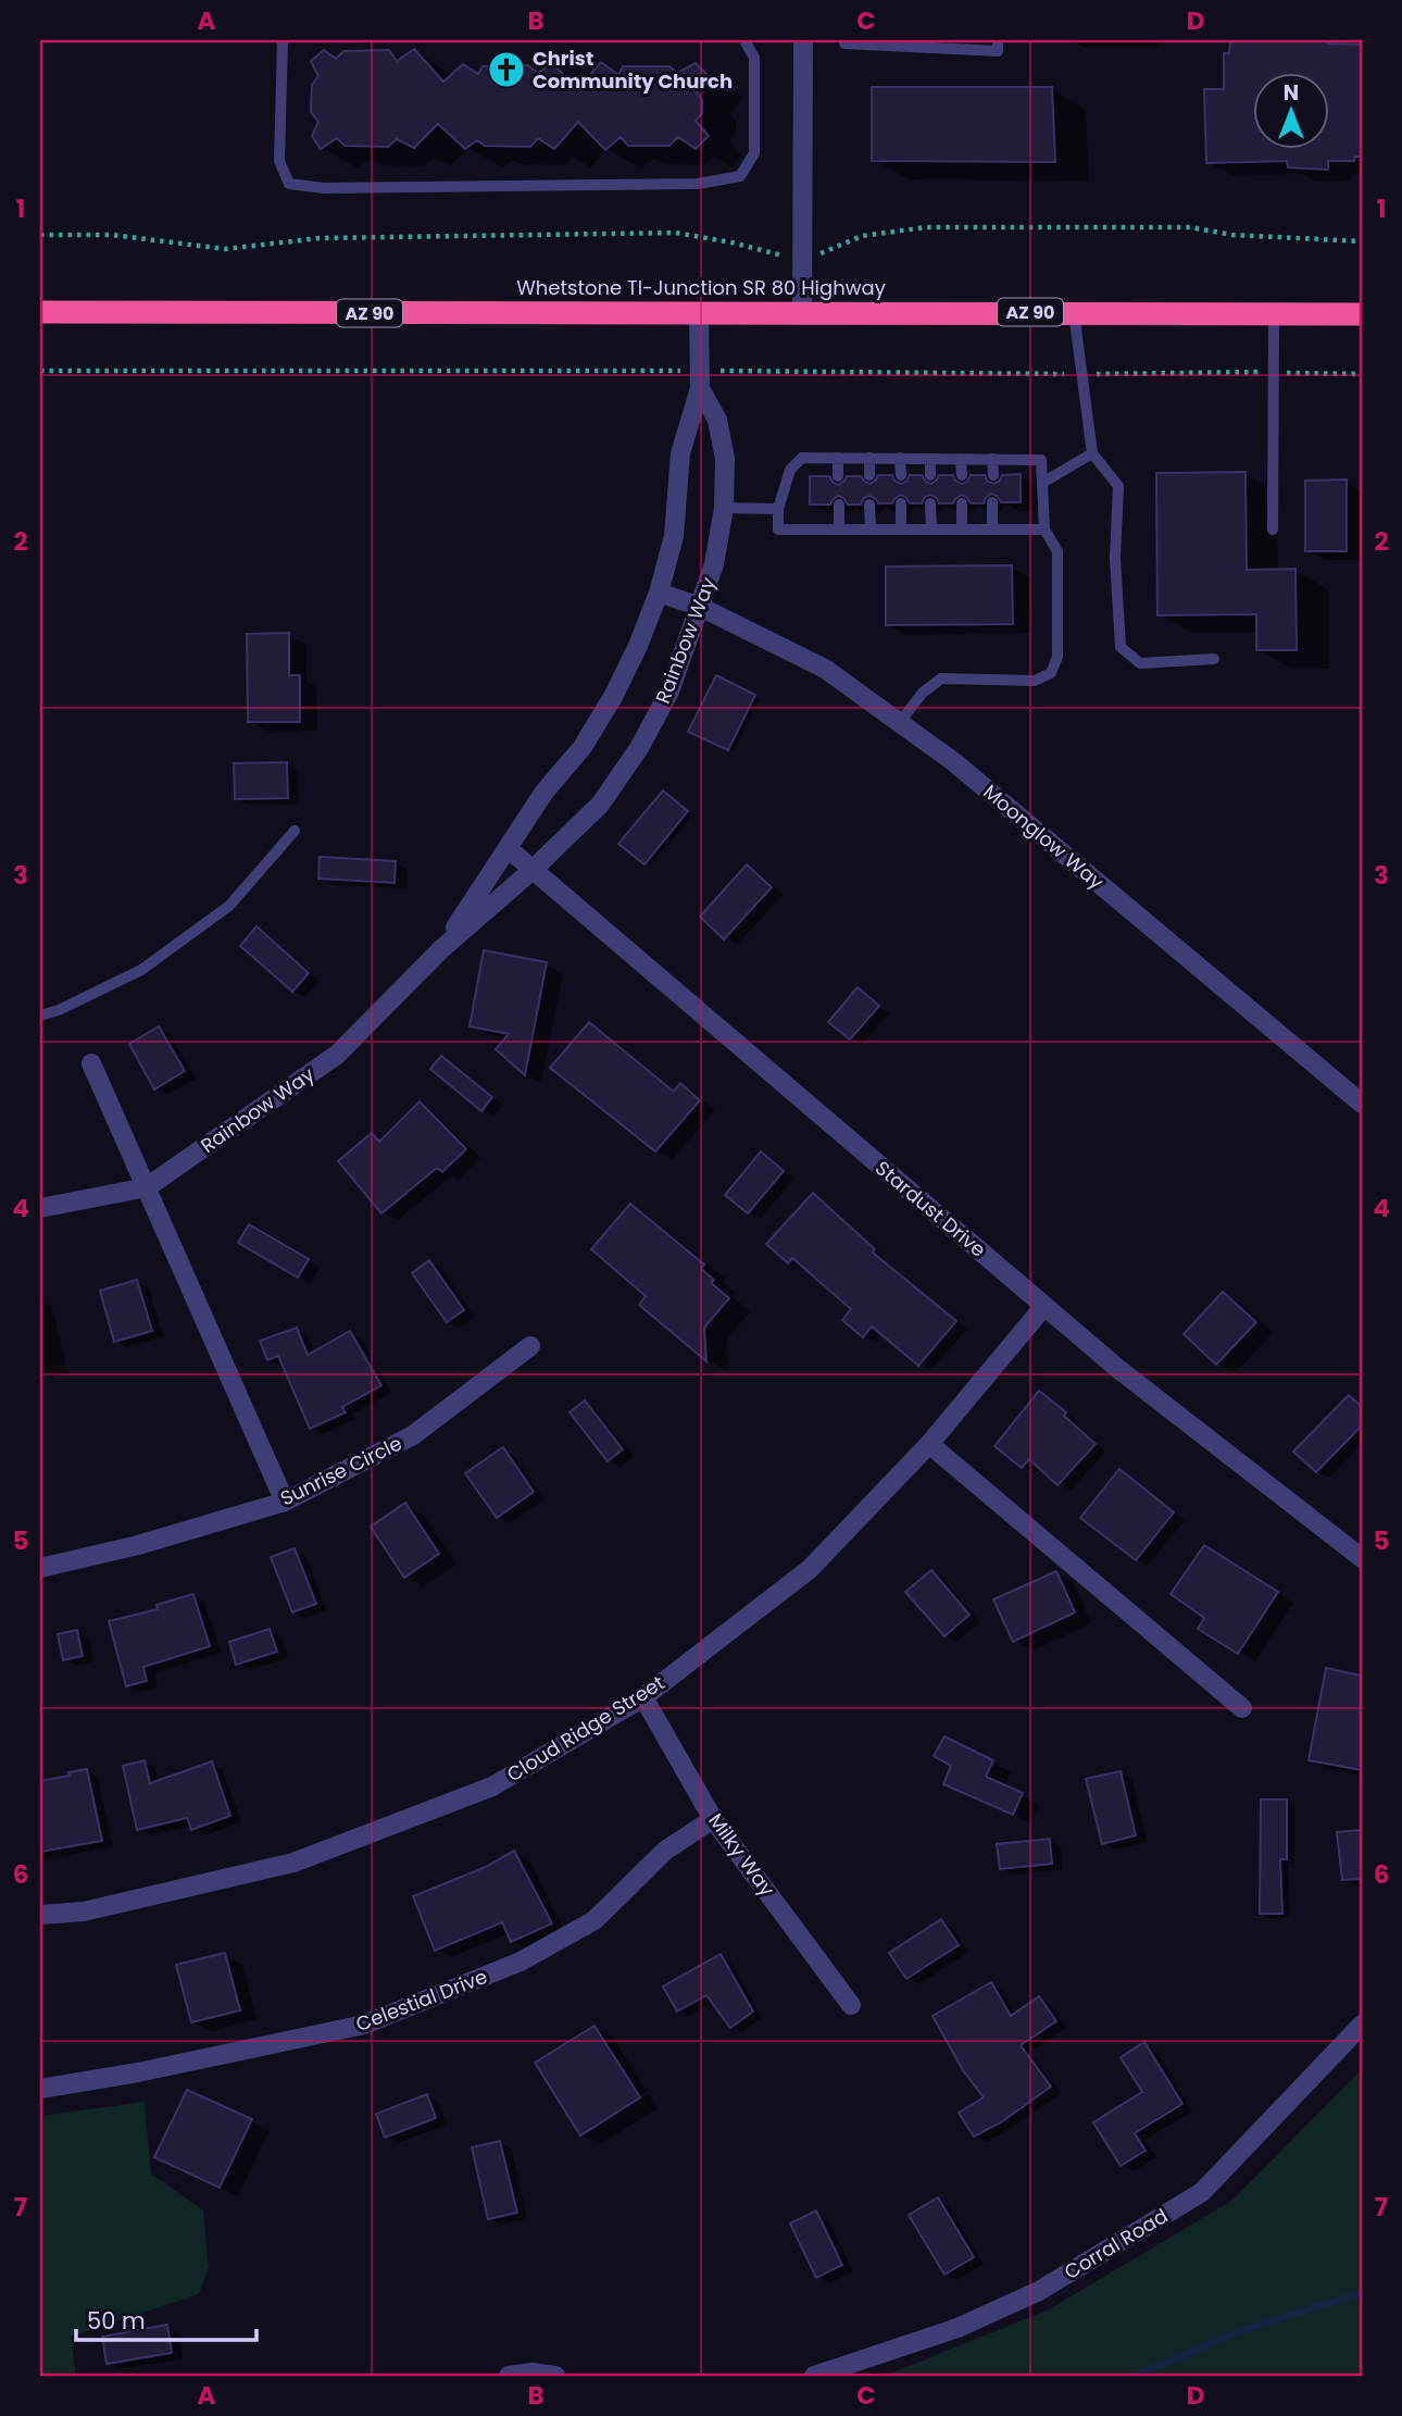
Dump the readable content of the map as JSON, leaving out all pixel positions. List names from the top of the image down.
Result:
{
  "streets": {
    "highway": ["Whetstone TI-Junction SR 80 Highway", "AZ 90"],
    "street": [
      "Rainbow Way",
      "Moonglow Way",
      "Stardust Drive",
      "Sunrise Circle",
      "Cloud Ridge Street",
      "Milky Way",
      "Celestial Drive",
      "Corral Road"
    ]
  },
  "crossings": [
    ["Whetstone TI-Junction SR 80 Highway", "Rainbow Way"],
    ["Rainbow Way", "Moonglow Way"],
    ["Rainbow Way", "Stardust Drive"],
    ["Stardust Drive", "Cloud Ridge Street"],
    ["Cloud Ridge Street", "Milky Way"],
    ["Milky Way", "Celestial Drive"]
  ],
  "places": {
    "church": ["Christ Community Church"]
  },
  "scale_bar": "50 m",
  "north": "top",
  "grid": {
    "columns": [
      "A",
      "B",
      "C",
      "D"
    ],
    "rows": [
      "1",
      "2",
      "3",
      "4",
      "5",
      "6",
      "7"
    ]
  }
}
